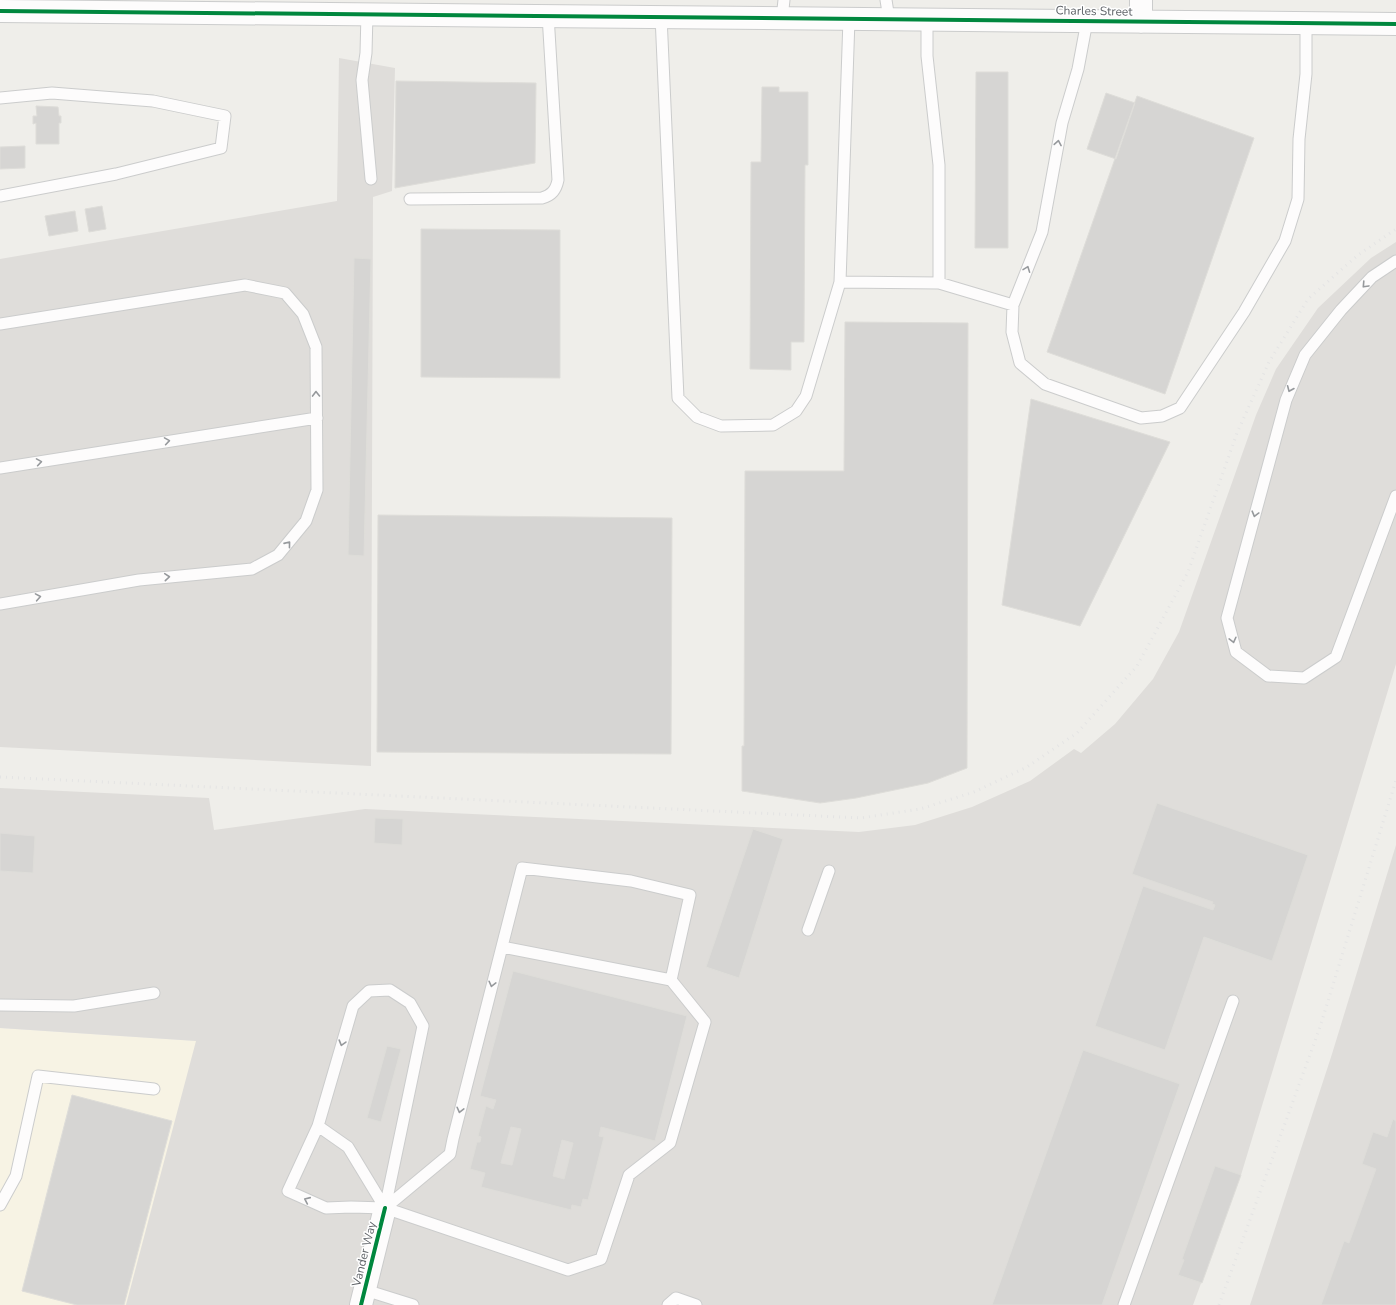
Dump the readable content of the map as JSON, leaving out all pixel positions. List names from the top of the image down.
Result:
{
  "streets": {
    "street": ["Charles Street", "Vander Way"]
  }
}
